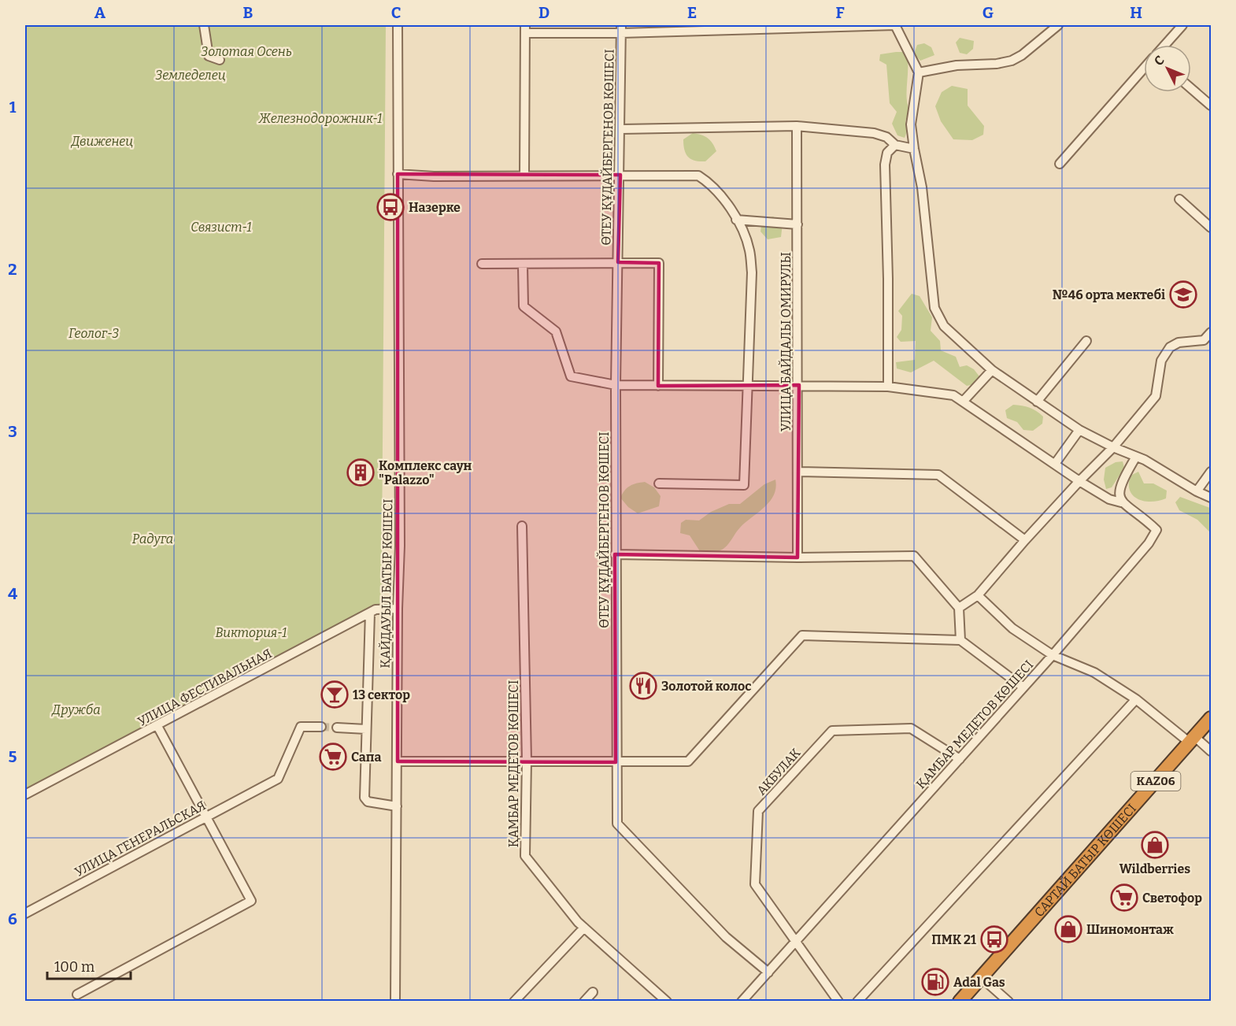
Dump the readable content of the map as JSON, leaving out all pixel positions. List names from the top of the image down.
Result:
{
  "streets": {
    "highway": ["KАZ06", "САРТАЙ БАТЫР КӨШЕСІ"],
    "street": [
      "ӨТЕУ ҚҰДАЙБЕРГЕНОВ КӨШЕСІ",
      "УЛИЦА БАЙДАЛЫ ОМИРУЛЫ",
      "ҚАЙДАУЫЛ БАТЫР КӨШЕСІ",
      "УЛИЦА ФЕСТИВАЛЬНАЯ",
      "ҚАМБАР МЕДЕТОВ КӨШЕСІ",
      "АКБУЛАК",
      "УЛИЦА ГЕНЕРАЛЬСКАЯ"
    ]
  },
  "crossings": [
    ["ӨТЕУ ҚҰДАЙБЕРГЕНОВ КӨШЕСІ", "ҚАМБАР МЕДЕТОВ КӨШЕСІ"],
    ["ҚАЙДАУЫЛ БАТЫР КӨШЕСІ", "УЛИЦА ФЕСТИВАЛЬНАЯ"],
    ["ҚАМБАР МЕДЕТОВ КӨШЕСІ", "АКБУЛАК"]
  ],
  "parks": [
    "Золотая Осень",
    "Земледелец",
    "Железнодорожник-1",
    "Движенец",
    "Связист-1",
    "Геолог-3",
    "Радуга",
    "Виктория-1",
    "Дружба"
  ],
  "places": {
    "bus stop": ["Назерке", "ПМК 21"],
    "school or university": ["№46 орта мектебі"],
    "building": ["Комплекс саун \"Palazzo\""],
    "restaurant": ["Золотой колос"],
    "bar": ["13 сектор"],
    "supermarket": ["Сапа", "Светофор"],
    "shop": ["Wildberries", "Шиномонтаж"],
    "fuel station": ["Adal Gas"]
  },
  "scale_bar": "100 m",
  "north": "top left",
  "grid": {
    "columns": [
      "A",
      "B",
      "C",
      "D",
      "E",
      "F",
      "G",
      "H"
    ],
    "rows": [
      "1",
      "2",
      "3",
      "4",
      "5",
      "6"
    ]
  }
}
